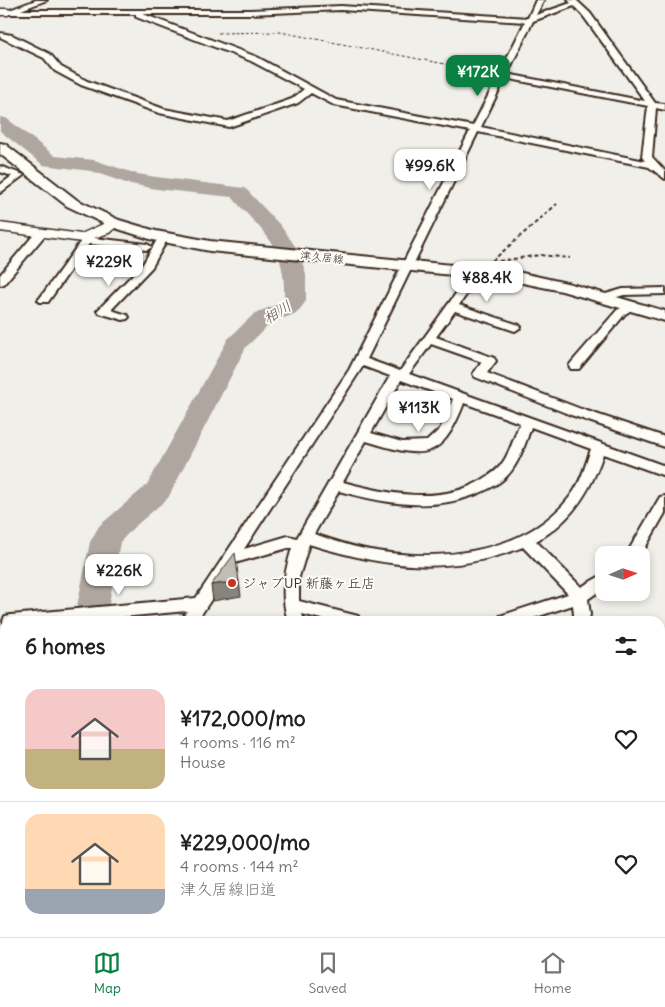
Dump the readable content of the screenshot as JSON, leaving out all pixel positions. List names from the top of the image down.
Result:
{
  "streets": {
    "main road": ["津久居線"]
  },
  "water": ["相川"],
  "places": ["ジャブUP 新藤ヶ丘店"],
  "north": "right",
  "page": {
    "price": [
      "¥172K",
      "¥99.6K",
      "¥229K",
      "¥88.4K",
      "¥113K",
      "¥226K"
    ],
    "heading": "6 homes",
    "list": [
      {
        "name": "¥172,000/mo",
        "note": "4 rooms · 116 m² · House"
      },
      {
        "name": "¥229,000/mo",
        "note": "4 rooms · 144 m² · 津久居線旧道"
      }
    ],
    "tabs": ["Map", "Saved", "Home"]
  }
}
